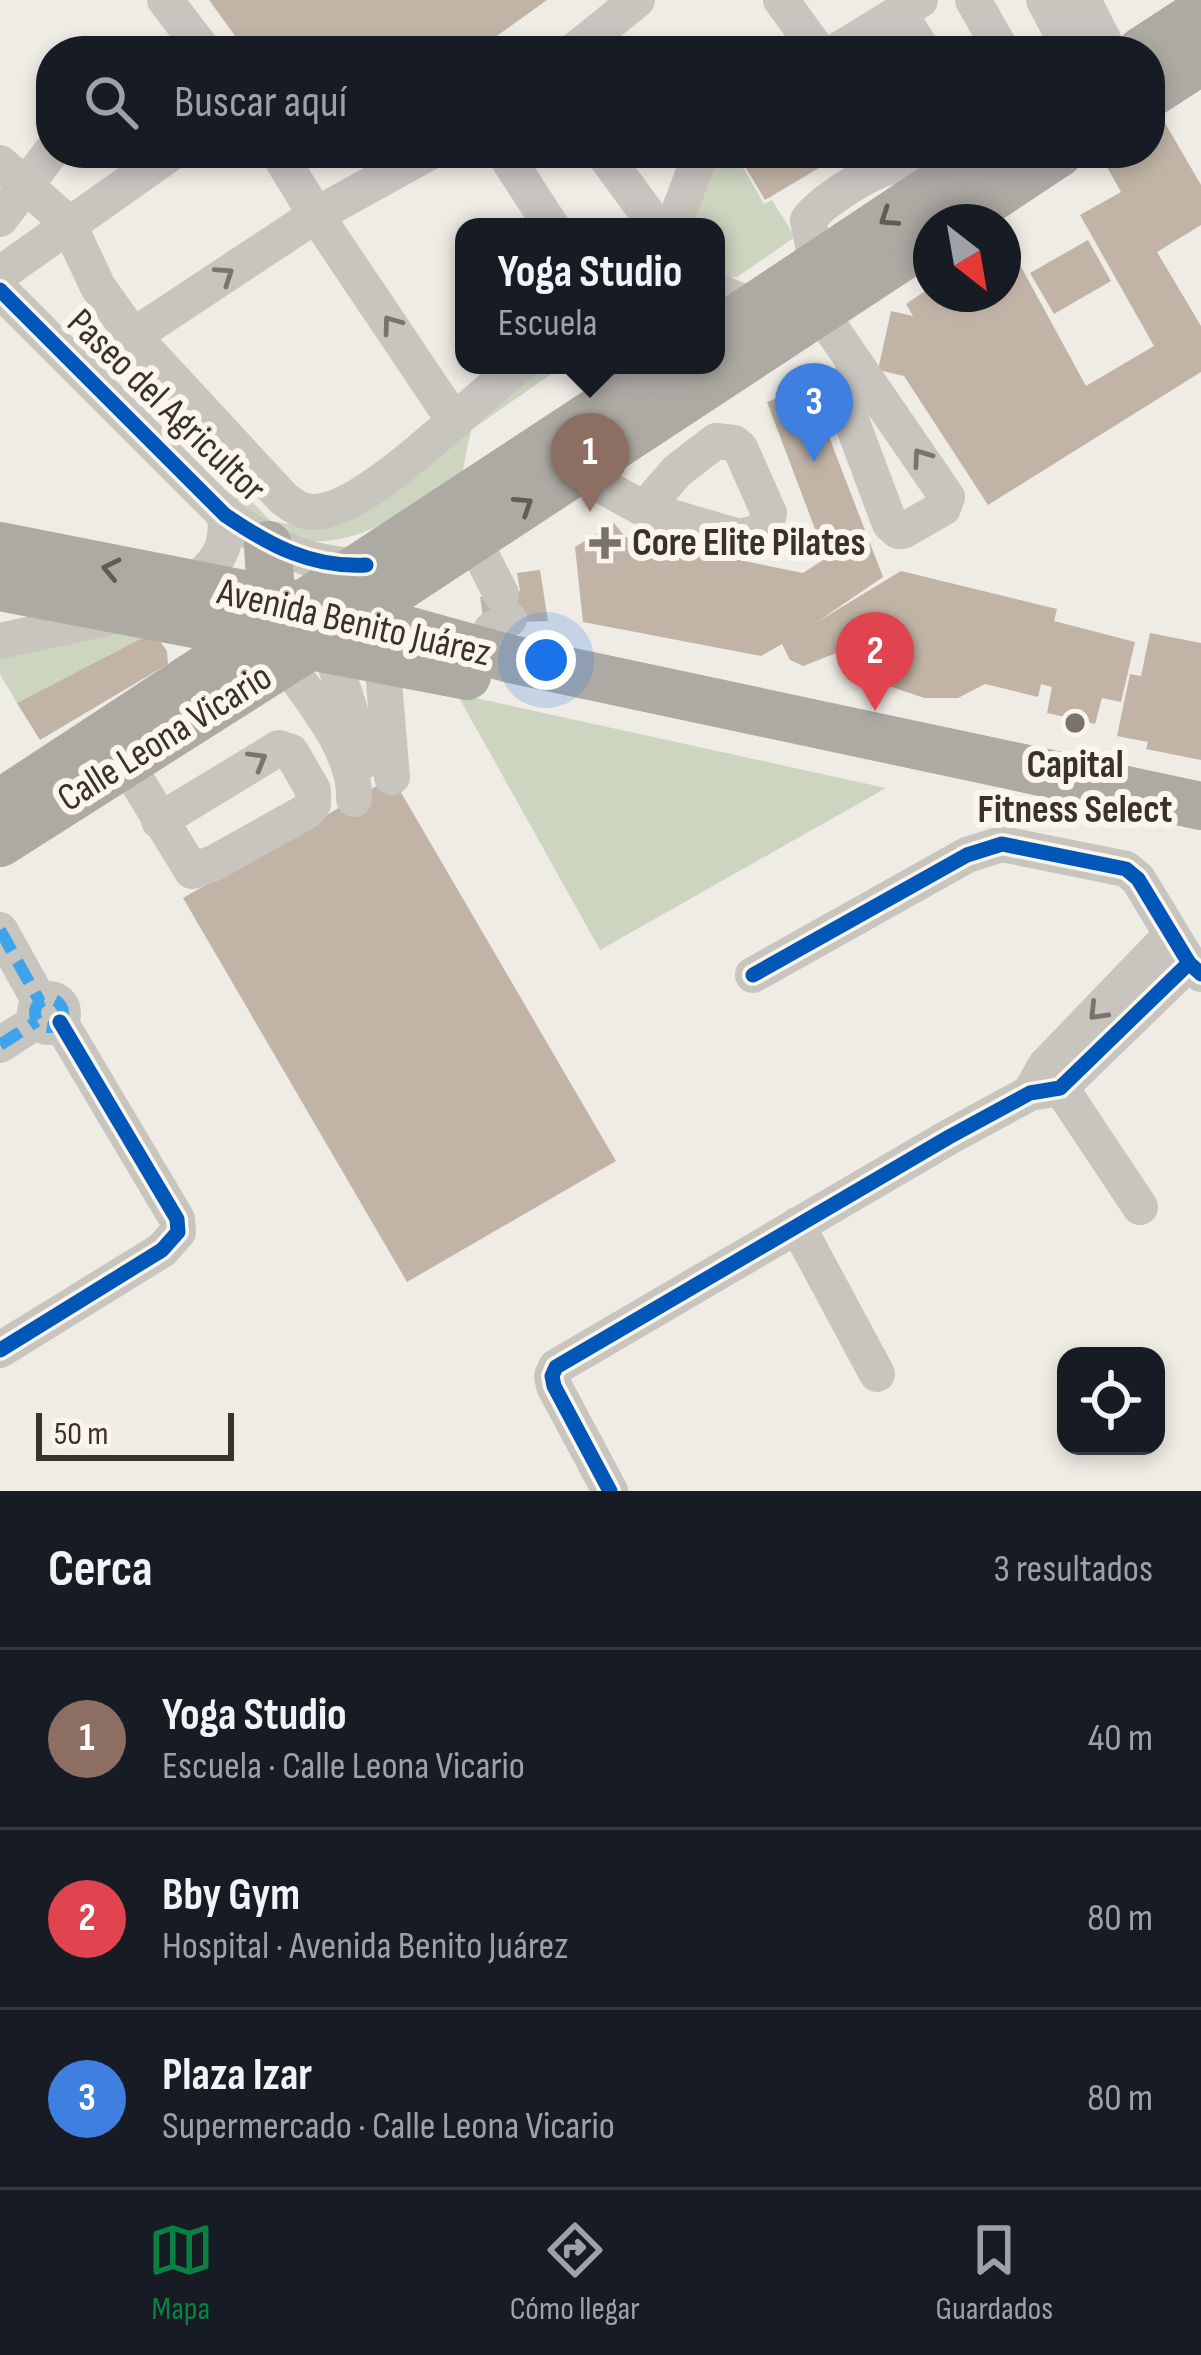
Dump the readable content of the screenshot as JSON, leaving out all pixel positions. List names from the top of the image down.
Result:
{
  "streets": {
    "main road": ["Avenida Benito Juárez", "Calle Leona Vicario"],
    "street": ["Paseo del Agricultor"]
  },
  "crossings": [
    ["Paseo del Agricultor", "Calle Leona Vicario"],
    ["Avenida Benito Juárez", "Calle Leona Vicario"]
  ],
  "places": {
    "health": ["Core Elite Pilates"],
    "other": ["Capital Fitness Select"]
  },
  "scale_bar": "50 m",
  "north": "bottom right",
  "page": {
    "search": "Buscar aquí",
    "popup": ["Yoga Studio", "Escuela"],
    "pins": ["3", "1", "2"],
    "scale": "50 m",
    "heading": ["Cerca", "3 resultados"],
    "list": [
      {
        "mark": "1",
        "name": "Yoga Studio",
        "note": "Escuela · Calle Leona Vicario",
        "value": "40 m"
      },
      {
        "mark": "2",
        "name": "Bby Gym",
        "note": "Hospital · Avenida Benito Juárez",
        "value": "80 m"
      },
      {
        "mark": "3",
        "name": "Plaza Izar",
        "note": "Supermercado · Calle Leona Vicario",
        "value": "80 m"
      }
    ],
    "nav": ["Mapa", "Cómo llegar", "Guardados"]
  }
}
